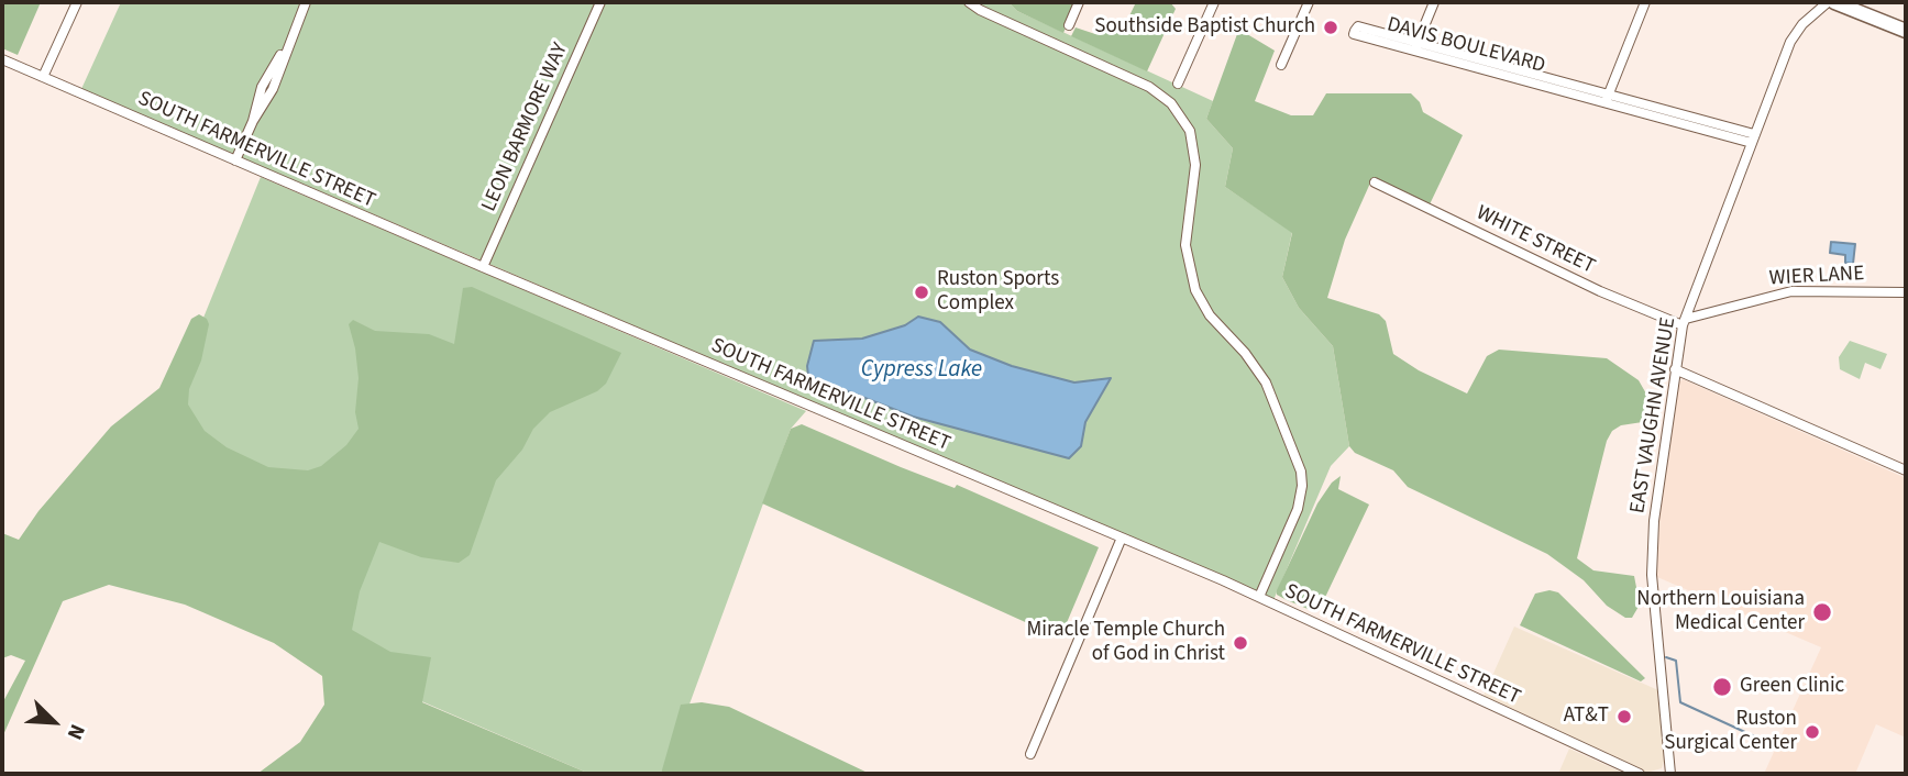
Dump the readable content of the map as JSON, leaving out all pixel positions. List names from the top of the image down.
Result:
{
  "streets": {
    "street": [
      "DAVIS BOULEVARD",
      "LEON BARMORE WAY",
      "SOUTH FARMERVILLE STREET",
      "WHITE STREET",
      "WIER LANE",
      "EAST VAUGHN AVENUE"
    ]
  },
  "crossings": [
    ["DAVIS BOULEVARD", "EAST VAUGHN AVENUE"],
    ["LEON BARMORE WAY", "SOUTH FARMERVILLE STREET"],
    ["WHITE STREET", "WIER LANE"],
    ["WHITE STREET", "EAST VAUGHN AVENUE"],
    ["WIER LANE", "EAST VAUGHN AVENUE"]
  ],
  "water": ["Cypress Lake"],
  "places": [
    "Southside Baptist Church",
    "Ruston Sports Complex",
    "Northern Louisiana Medical Center",
    "Miracle Temple Church of God in Christ",
    "Green Clinic",
    "AT&T",
    "Ruston Surgical Center"
  ],
  "north": "bottom right"
}
